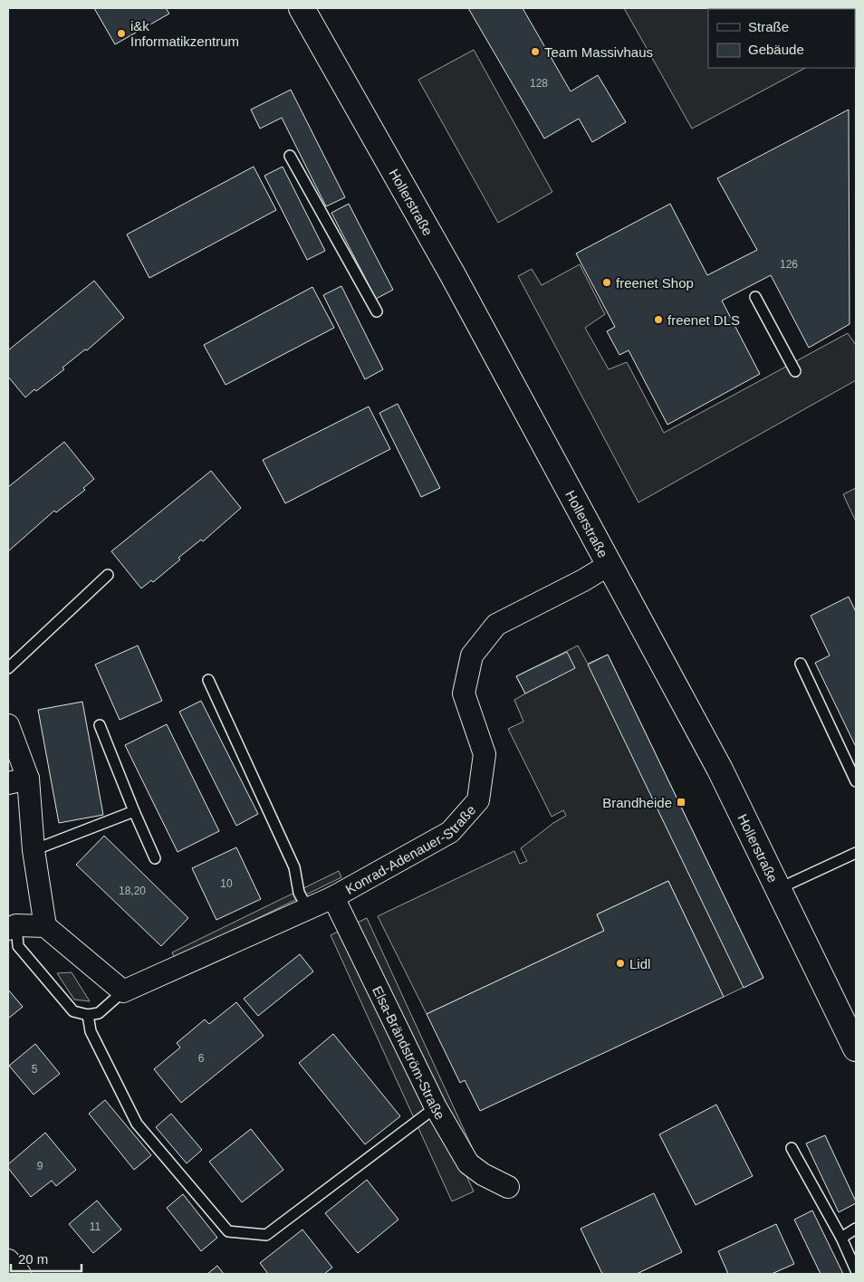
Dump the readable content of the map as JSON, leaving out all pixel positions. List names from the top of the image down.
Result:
{
  "streets": {
    "main road": ["Hollerstraße"],
    "street": ["Konrad-Adenauer-Straße", "Elsa-Brändström-Straße"]
  },
  "crossings": [
    ["Hollerstraße", "Konrad-Adenauer-Straße"],
    ["Konrad-Adenauer-Straße", "Elsa-Brändström-Straße"]
  ],
  "places": {
    "other": [
      "i&k Informatikzentrum",
      "Team Massivhaus",
      "freenet Shop",
      "freenet DLS",
      "Lidl"
    ],
    "transit": ["Brandheide"]
  },
  "house_numbers": [
    "128",
    "126",
    "10",
    "18,20",
    "6",
    "5",
    "9",
    "11"
  ],
  "legend": ["Straße", "Gebäude"],
  "scale_bar": "20 m"
}
